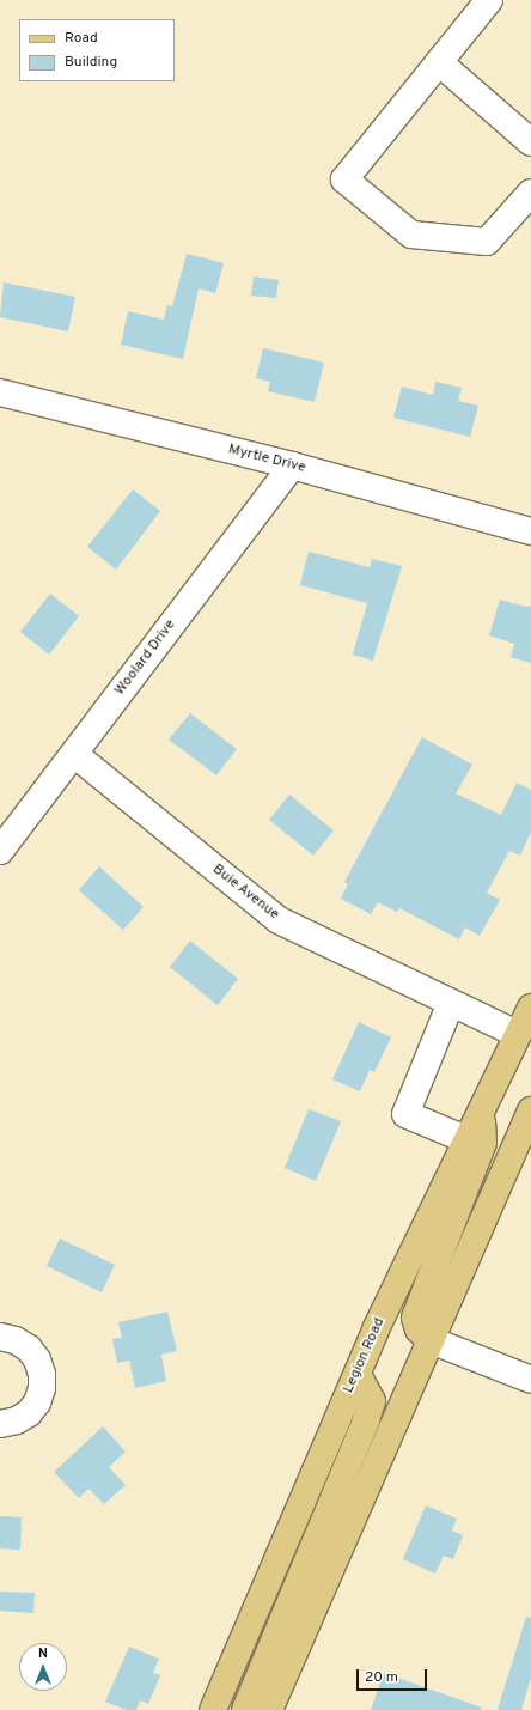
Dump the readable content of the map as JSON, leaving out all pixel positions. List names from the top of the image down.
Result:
{
  "streets": {
    "main road": ["Legion Road"],
    "street": ["Myrtle Drive", "Woolard Drive", "Buie Avenue"]
  },
  "crossings": [
    ["Myrtle Drive", "Woolard Drive"],
    ["Woolard Drive", "Buie Avenue"],
    ["Buie Avenue", "Legion Road"]
  ],
  "legend": ["Road", "Building"],
  "scale_bar": "20 m",
  "north": "top"
}
